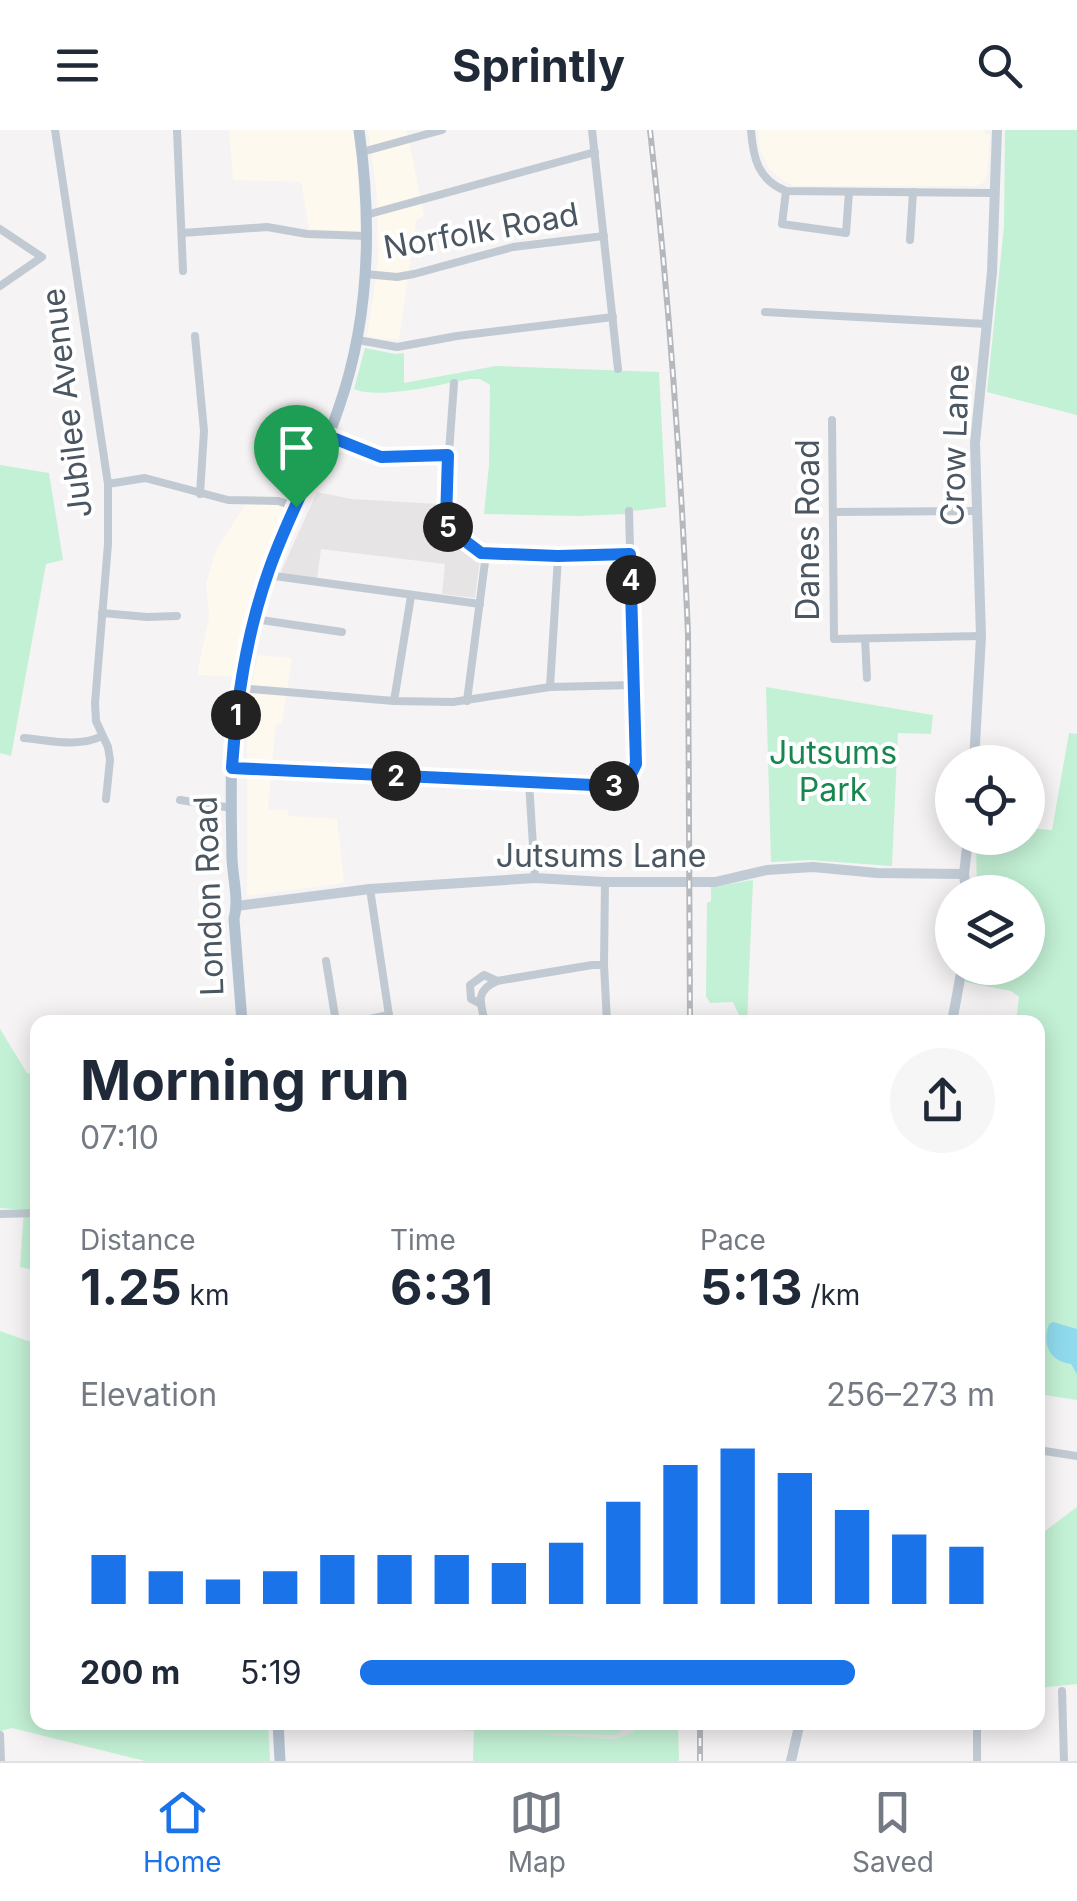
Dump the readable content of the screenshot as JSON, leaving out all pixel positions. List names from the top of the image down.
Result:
{
  "streets": {
    "main road": ["London Road"],
    "street": [
      "Norfolk Road",
      "Jubilee Avenue",
      "Crow Lane",
      "Danes Road",
      "Jutsums Lane"
    ]
  },
  "crossings": [
    ["Norfolk Road", "London Road"],
    ["Jutsums Lane", "London Road"]
  ],
  "parks": ["Jutsums Park"],
  "page": {
    "header": "Sprintly",
    "pins": [
      "5",
      "4",
      "1",
      "2",
      "3"
    ],
    "heading": ["Morning run", "07:10"],
    "stats": [
      ["Distance", "1.25 km"],
      ["Time", "6:31"],
      ["Pace", "5:13 /km"]
    ],
    "chart": ["Elevation", "256–273 m"],
    "list": [
      {
        "name": "200 m",
        "note": "5:19"
      }
    ],
    "tabs": ["Home", "Map", "Saved"]
  }
}
